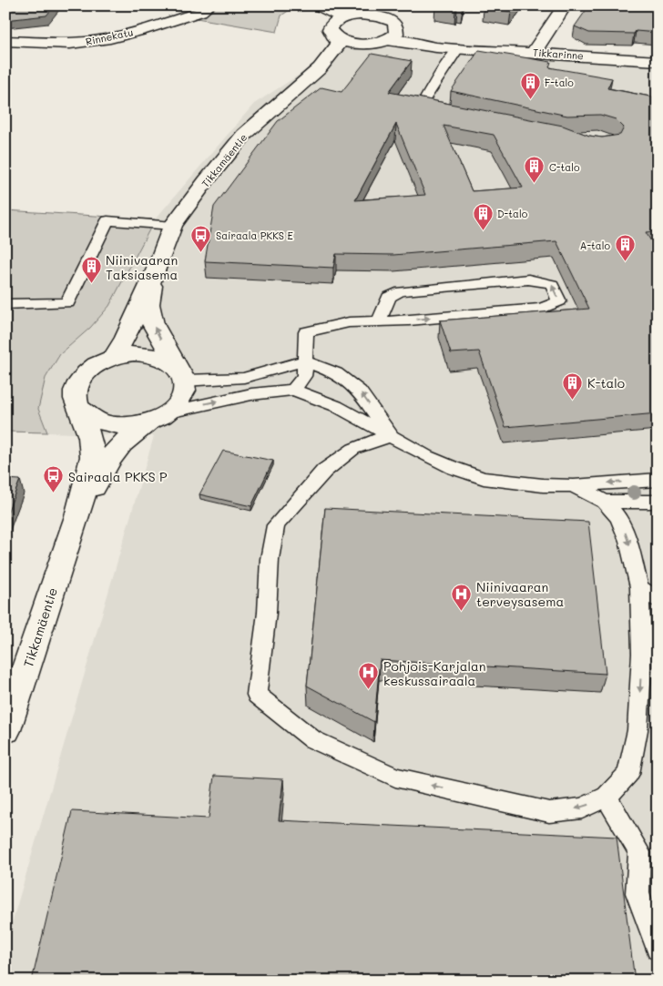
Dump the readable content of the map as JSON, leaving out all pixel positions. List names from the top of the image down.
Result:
{
  "streets": {
    "street": ["Rinnekatu", "Tikkarinne", "Tikkamäentie"]
  },
  "places": {
    "building": [
      "F-talo",
      "C-talo",
      "D-talo",
      "A-talo",
      "Niinivaaran Taksiasema",
      "K-talo"
    ],
    "bus stop": ["Sairaala PKKS E", "Sairaala PKKS P"],
    "hospital": ["Niinivaaran terveysasema", "Pohjois-Karjalan keskussairaala"]
  }
}
